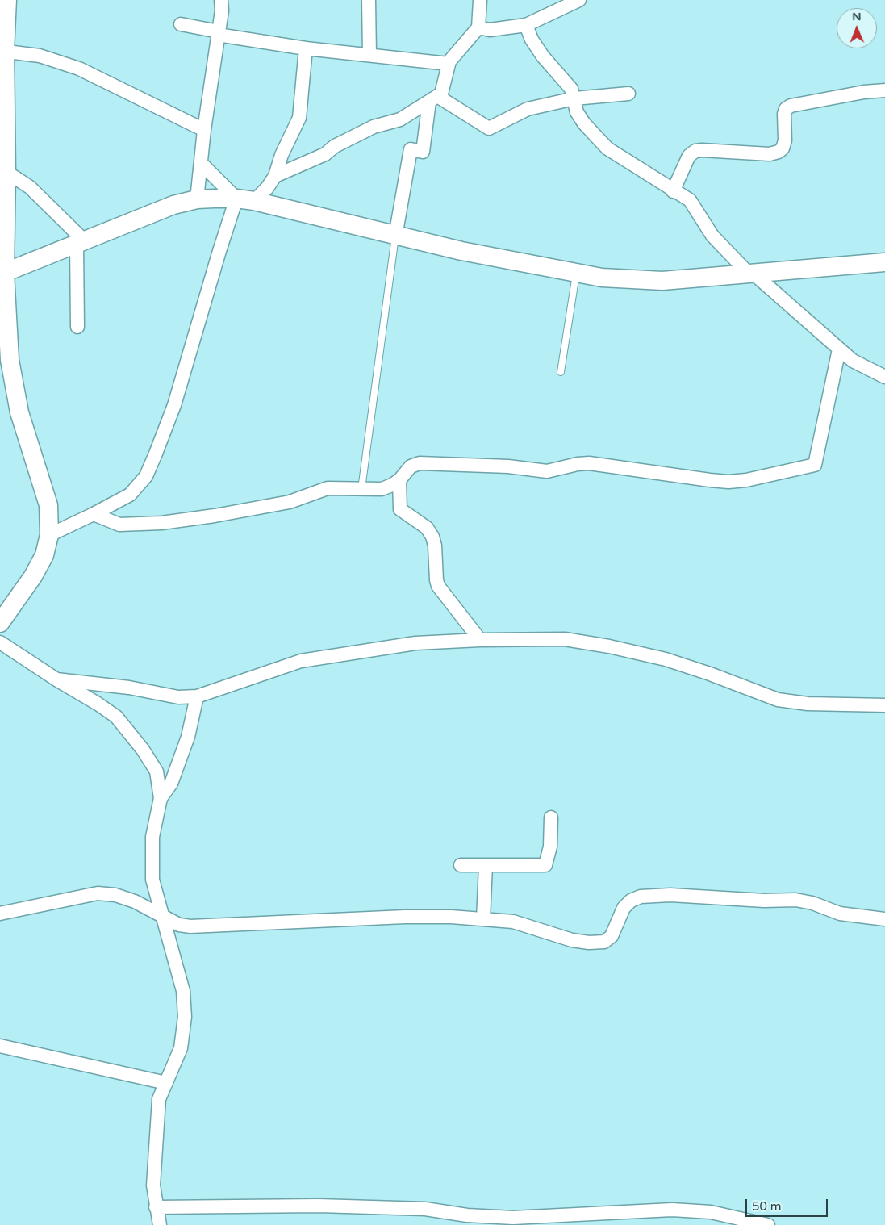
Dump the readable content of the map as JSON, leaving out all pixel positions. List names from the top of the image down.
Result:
{
  "scale_bar": "50 m",
  "north": "top"
}
